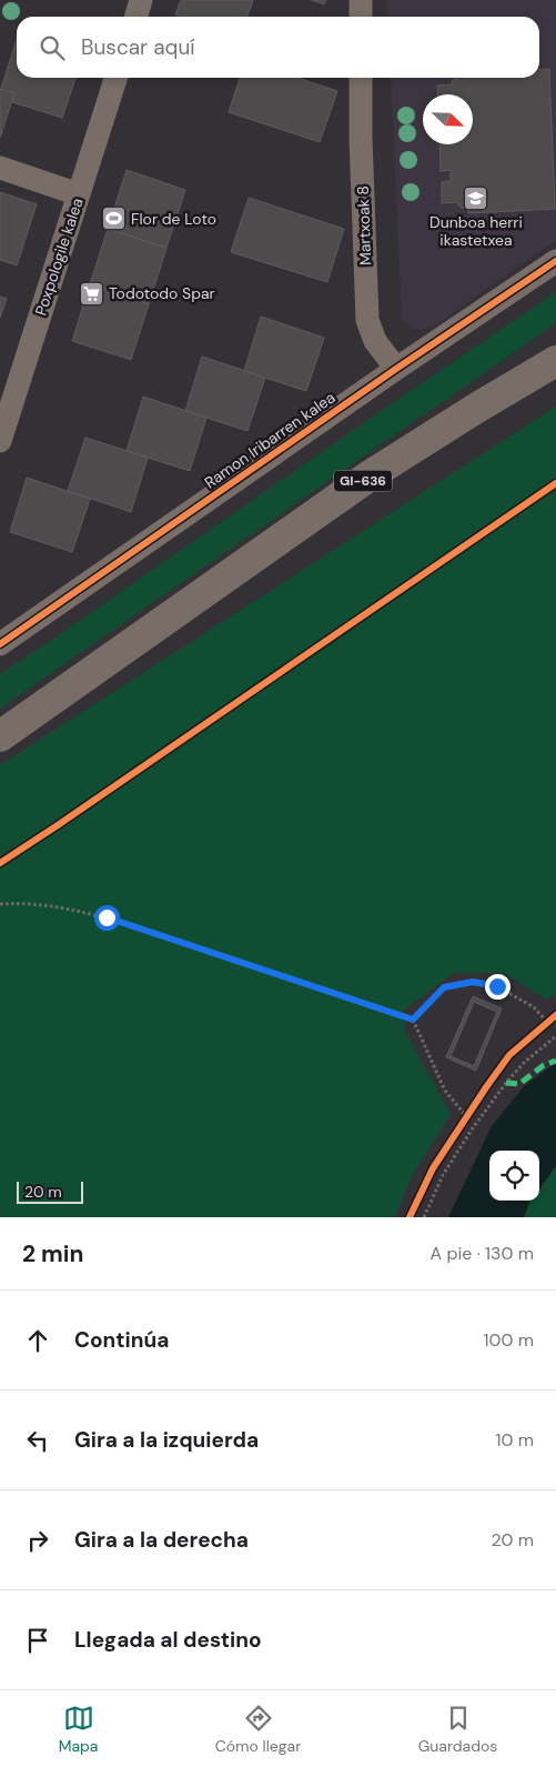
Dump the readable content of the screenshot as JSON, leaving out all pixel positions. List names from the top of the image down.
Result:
{
  "streets": {
    "main road": ["GI-636"],
    "street": ["Martxoak 8", "Poxpologile kalea", "Ramon Iribarren kalea"]
  },
  "crossings": [
    ["Martxoak 8", "Ramon Iribarren kalea"]
  ],
  "places": {
    "school or university": ["Dunboa herri ikastetxea"],
    "sports": ["Flor de Loto"],
    "supermarket": ["Todotodo Spar"]
  },
  "scale_bar": "20 m",
  "north": "bottom right",
  "page": {
    "search": "Buscar aquí",
    "scale": "20 m",
    "heading": ["2 min", "A pie · 130 m"],
    "list": [
      ["Continúa", "100 m"],
      ["Gira a la izquierda", "10 m"],
      ["Gira a la derecha", "20 m"],
      "Llegada al destino"
    ],
    "nav": ["Mapa", "Cómo llegar", "Guardados"]
  }
}
